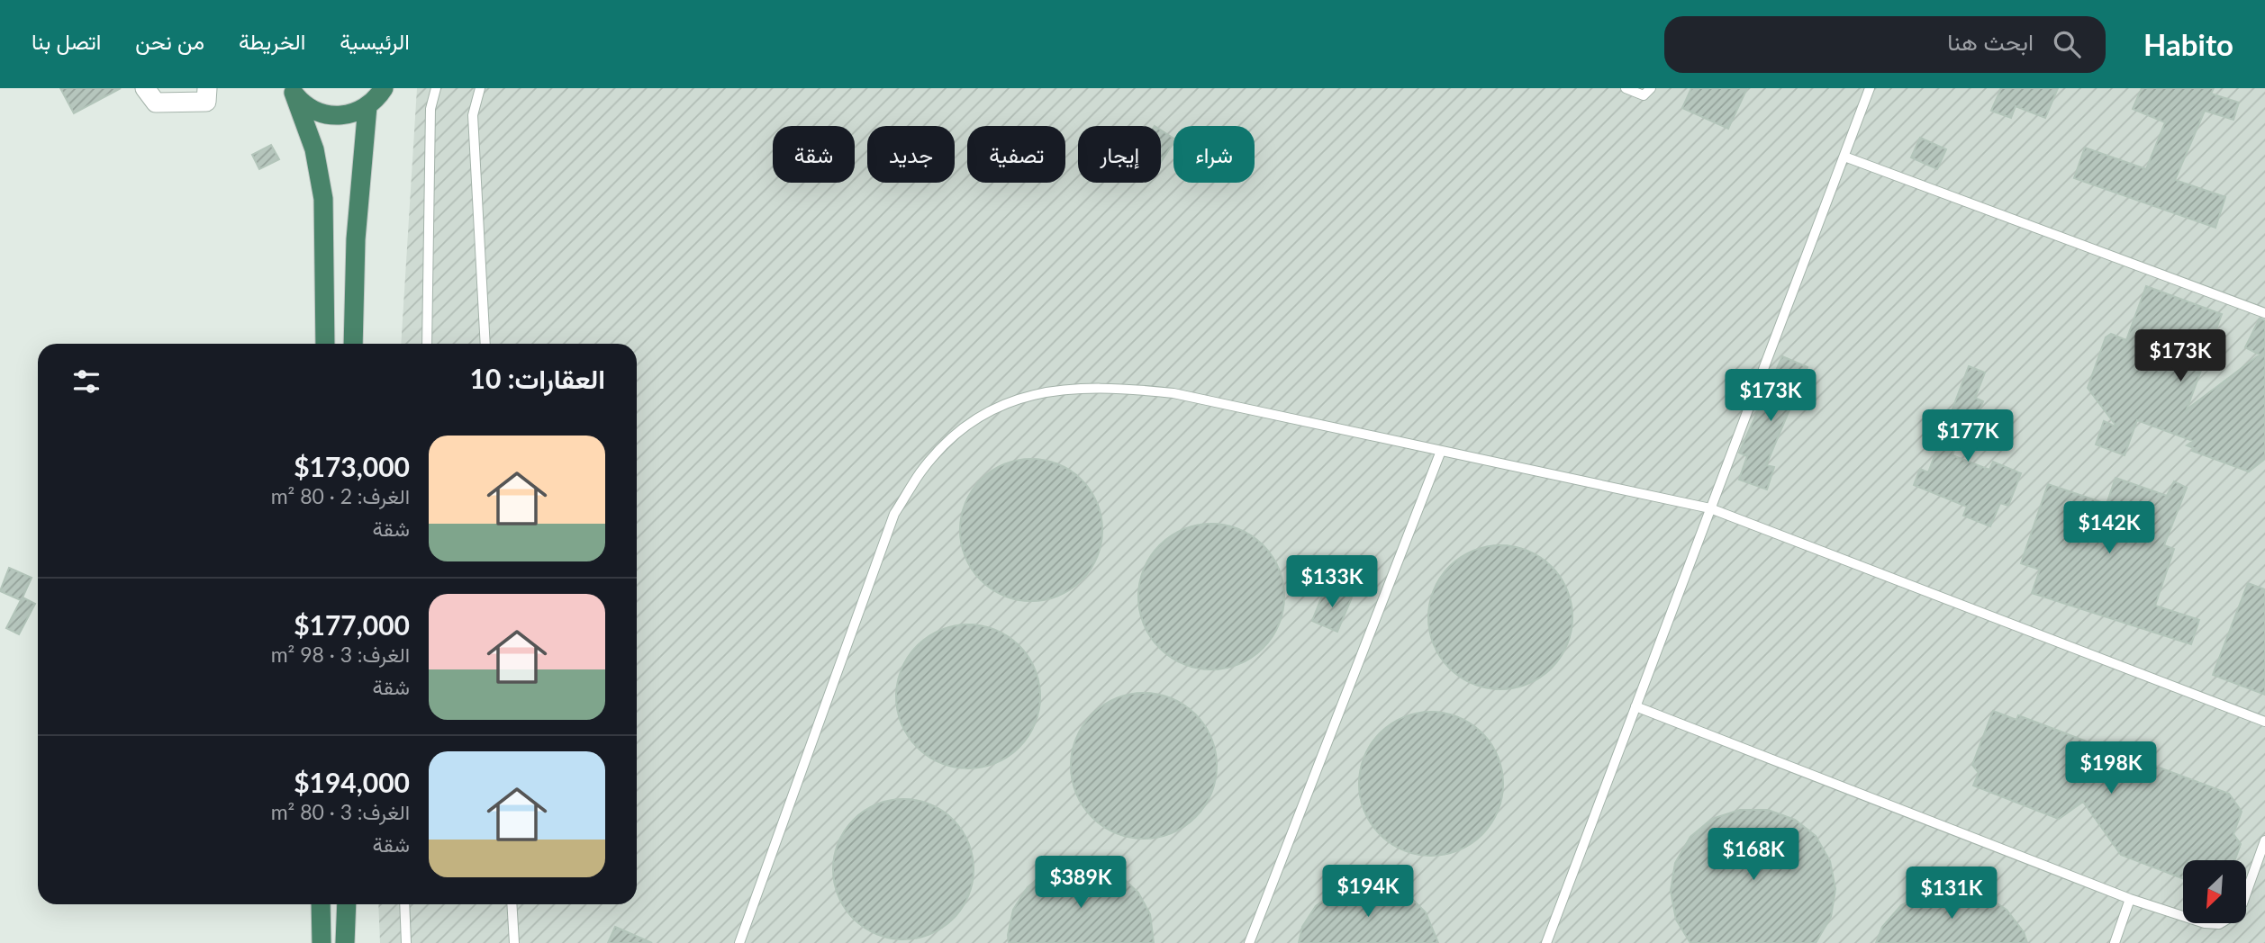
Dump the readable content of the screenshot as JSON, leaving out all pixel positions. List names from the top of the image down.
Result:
{
  "north": "bottom left",
  "page": {
    "header": "Habito",
    "search": "ابحث هنا",
    "nav": [
      "الرئيسية",
      "الخريطة",
      "من نحن",
      "اتصل بنا"
    ],
    "chip": [
      "شراء",
      "إيجار",
      "تصفية",
      "جديد",
      "شقة"
    ],
    "price": [
      "$173K",
      "$173K",
      "$177K",
      "$142K",
      "$133K",
      "$198K",
      "$168K",
      "$389K",
      "$194K",
      "$131K"
    ],
    "heading": "العقارات: 10",
    "list": [
      {
        "name": "$173,000",
        "note": "الغرف: 2 · 80 m² · شقة"
      },
      {
        "name": "$177,000",
        "note": "الغرف: 3 · 98 m² · شقة"
      },
      {
        "name": "$194,000",
        "note": "الغرف: 3 · 80 m² · شقة"
      }
    ]
  }
}
